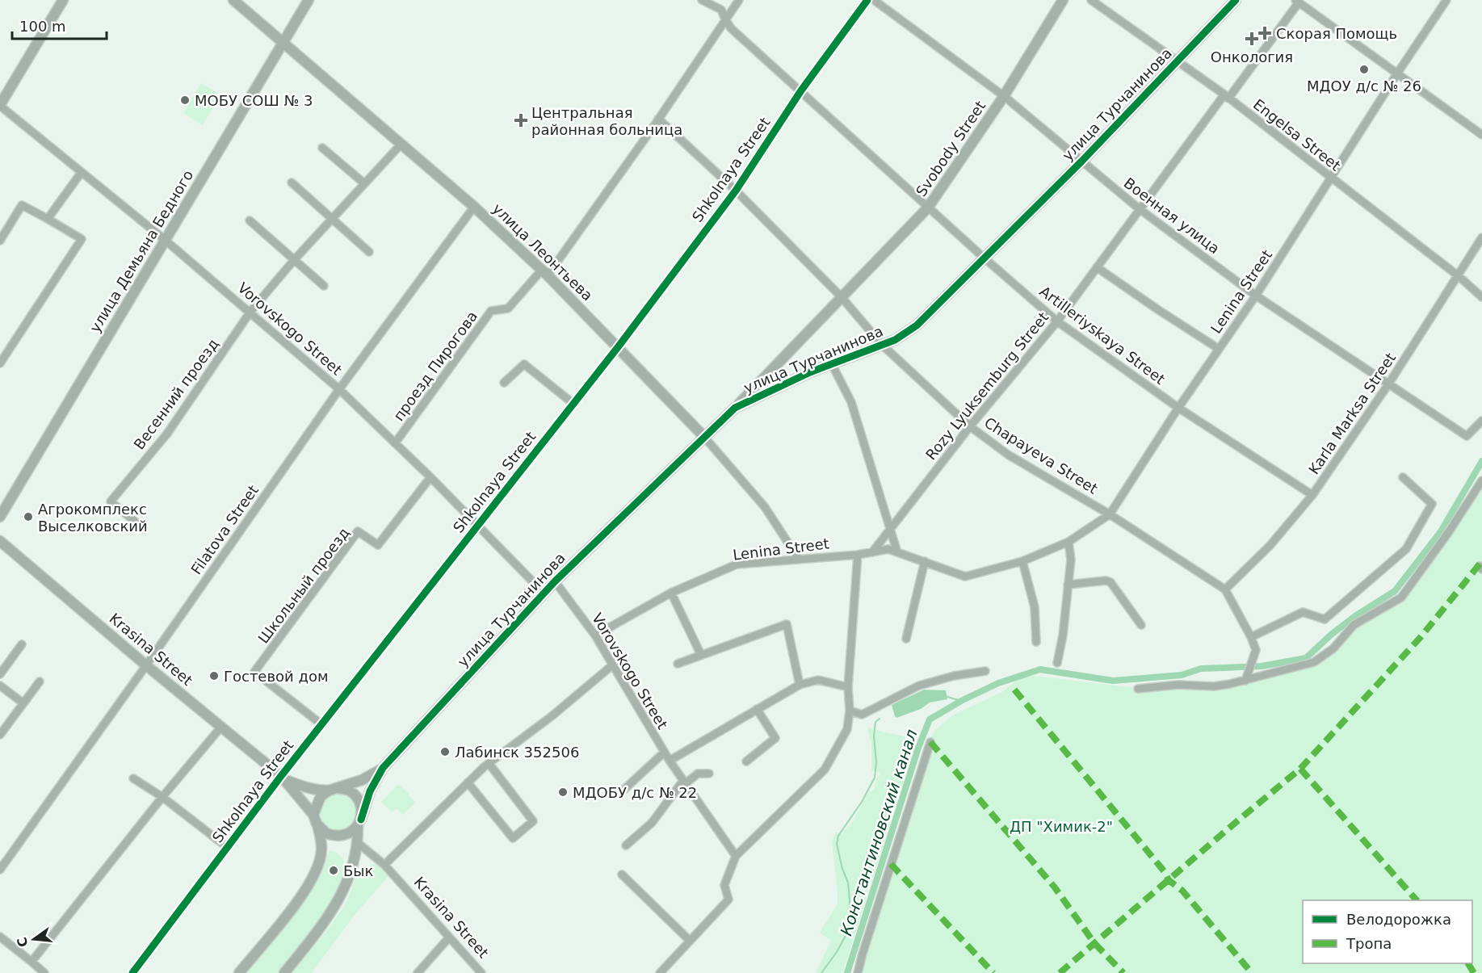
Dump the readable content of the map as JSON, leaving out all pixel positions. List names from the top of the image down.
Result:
{
  "streets": {
    "street": [
      "улица Турчанинова",
      "Engelsa Street",
      "Svobody Street",
      "Shkolnaya Street",
      "Военная улица",
      "улица Демьяна Бедного",
      "улица Леонтьева",
      "Lenina Street",
      "Vorovskogo Street",
      "Artilleriyskaya Street",
      "проезд Пирогова",
      "Rozy Lyuksemburg Street",
      "Весенний проезд",
      "Karla Marksa Street",
      "Chapayeva Street",
      "Filatova Street",
      "Школьный проезд",
      "Krasina Street"
    ]
  },
  "crossings": [
    ["улица Турчанинова", "Engelsa Street"],
    ["улица Турчанинова", "Svobody Street"],
    ["улица Турчанинова", "Военная улица"],
    ["улица Турчанинова", "улица Леонтьева"],
    ["улица Турчанинова", "Vorovskogo Street"],
    ["улица Турчанинова", "Artilleriyskaya Street"],
    ["улица Турчанинова", "Chapayeva Street"],
    ["улица Турчанинова", "Krasina Street"],
    ["Engelsa Street", "Lenina Street"],
    ["Engelsa Street", "Rozy Lyuksemburg Street"],
    ["Engelsa Street", "Karla Marksa Street"],
    ["Svobody Street", "Военная улица"],
    ["Svobody Street", "Artilleriyskaya Street"],
    ["Svobody Street", "Chapayeva Street"],
    ["Shkolnaya Street", "улица Леонтьева"],
    ["Shkolnaya Street", "Vorovskogo Street"],
    ["Shkolnaya Street", "Artilleriyskaya Street"],
    ["Shkolnaya Street", "Chapayeva Street"],
    ["Shkolnaya Street", "Школьный проезд"],
    ["Shkolnaya Street", "Krasina Street"],
    ["Военная улица", "Lenina Street"],
    ["Военная улица", "Rozy Lyuksemburg Street"],
    ["Военная улица", "Karla Marksa Street"],
    ["улица Демьяна Бедного", "улица Леонтьева"],
    ["улица Демьяна Бедного", "Vorovskogo Street"],
    ["улица Леонтьева", "Lenina Street"],
    ["улица Леонтьева", "проезд Пирогова"],
    ["улица Леонтьева", "Filatova Street"],
    ["Lenina Street", "Vorovskogo Street"],
    ["Lenina Street", "Artilleriyskaya Street"],
    ["Lenina Street", "Rozy Lyuksemburg Street"],
    ["Lenina Street", "Chapayeva Street"],
    ["Vorovskogo Street", "проезд Пирогова"],
    ["Vorovskogo Street", "Весенний проезд"],
    ["Vorovskogo Street", "Filatova Street"],
    ["Vorovskogo Street", "Школьный проезд"],
    ["Artilleriyskaya Street", "проезд Пирогова"],
    ["Artilleriyskaya Street", "Rozy Lyuksemburg Street"],
    ["Artilleriyskaya Street", "Karla Marksa Street"],
    ["проезд Пирогова", "Chapayeva Street"],
    ["Rozy Lyuksemburg Street", "Chapayeva Street"],
    ["Karla Marksa Street", "Chapayeva Street"],
    ["Filatova Street", "Krasina Street"]
  ],
  "water": ["Константиновский канал"],
  "parks": ["ДП \"Химик-2\""],
  "places": {
    "health": ["Скорая Помощь", "Онкология", "Центральная районная больница"],
    "other": [
      "МДОУ д/с № 26",
      "МОБУ СОШ № 3",
      "Агрокомплекс Выселковский",
      "Гостевой дом",
      "Лабинск 352506",
      "МДОБУ д/с № 22",
      "Бык"
    ]
  },
  "legend": ["Велодорожка", "Тропа"],
  "scale_bar": "100 m",
  "north": "left"
}
